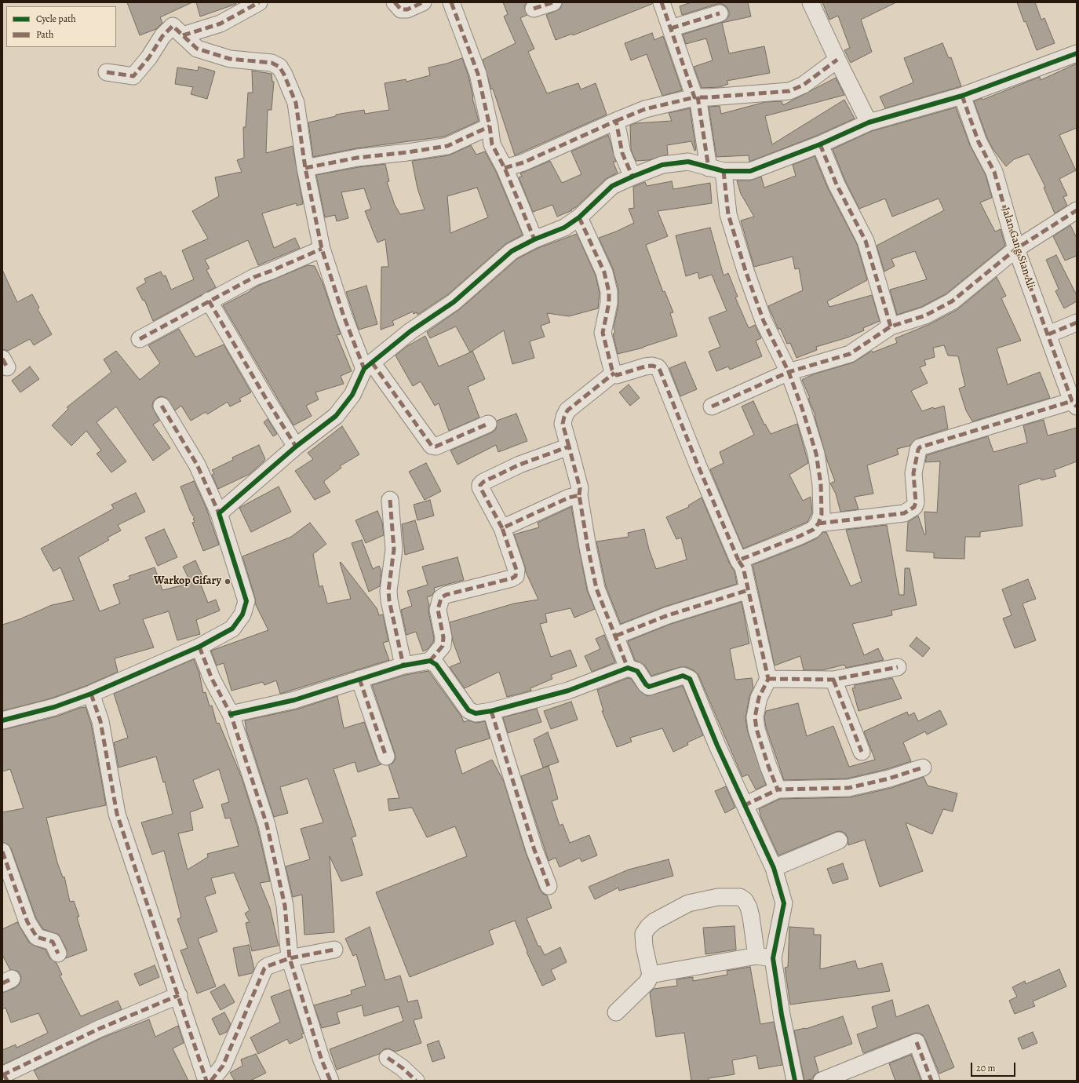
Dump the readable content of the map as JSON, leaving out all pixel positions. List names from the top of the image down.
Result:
{
  "streets": {
    "street": ["Jalan Gang Sian Ali"]
  },
  "places": ["Warkop Gifary"],
  "legend": ["Cycle path", "Path"],
  "scale_bar": "20 m"
}
